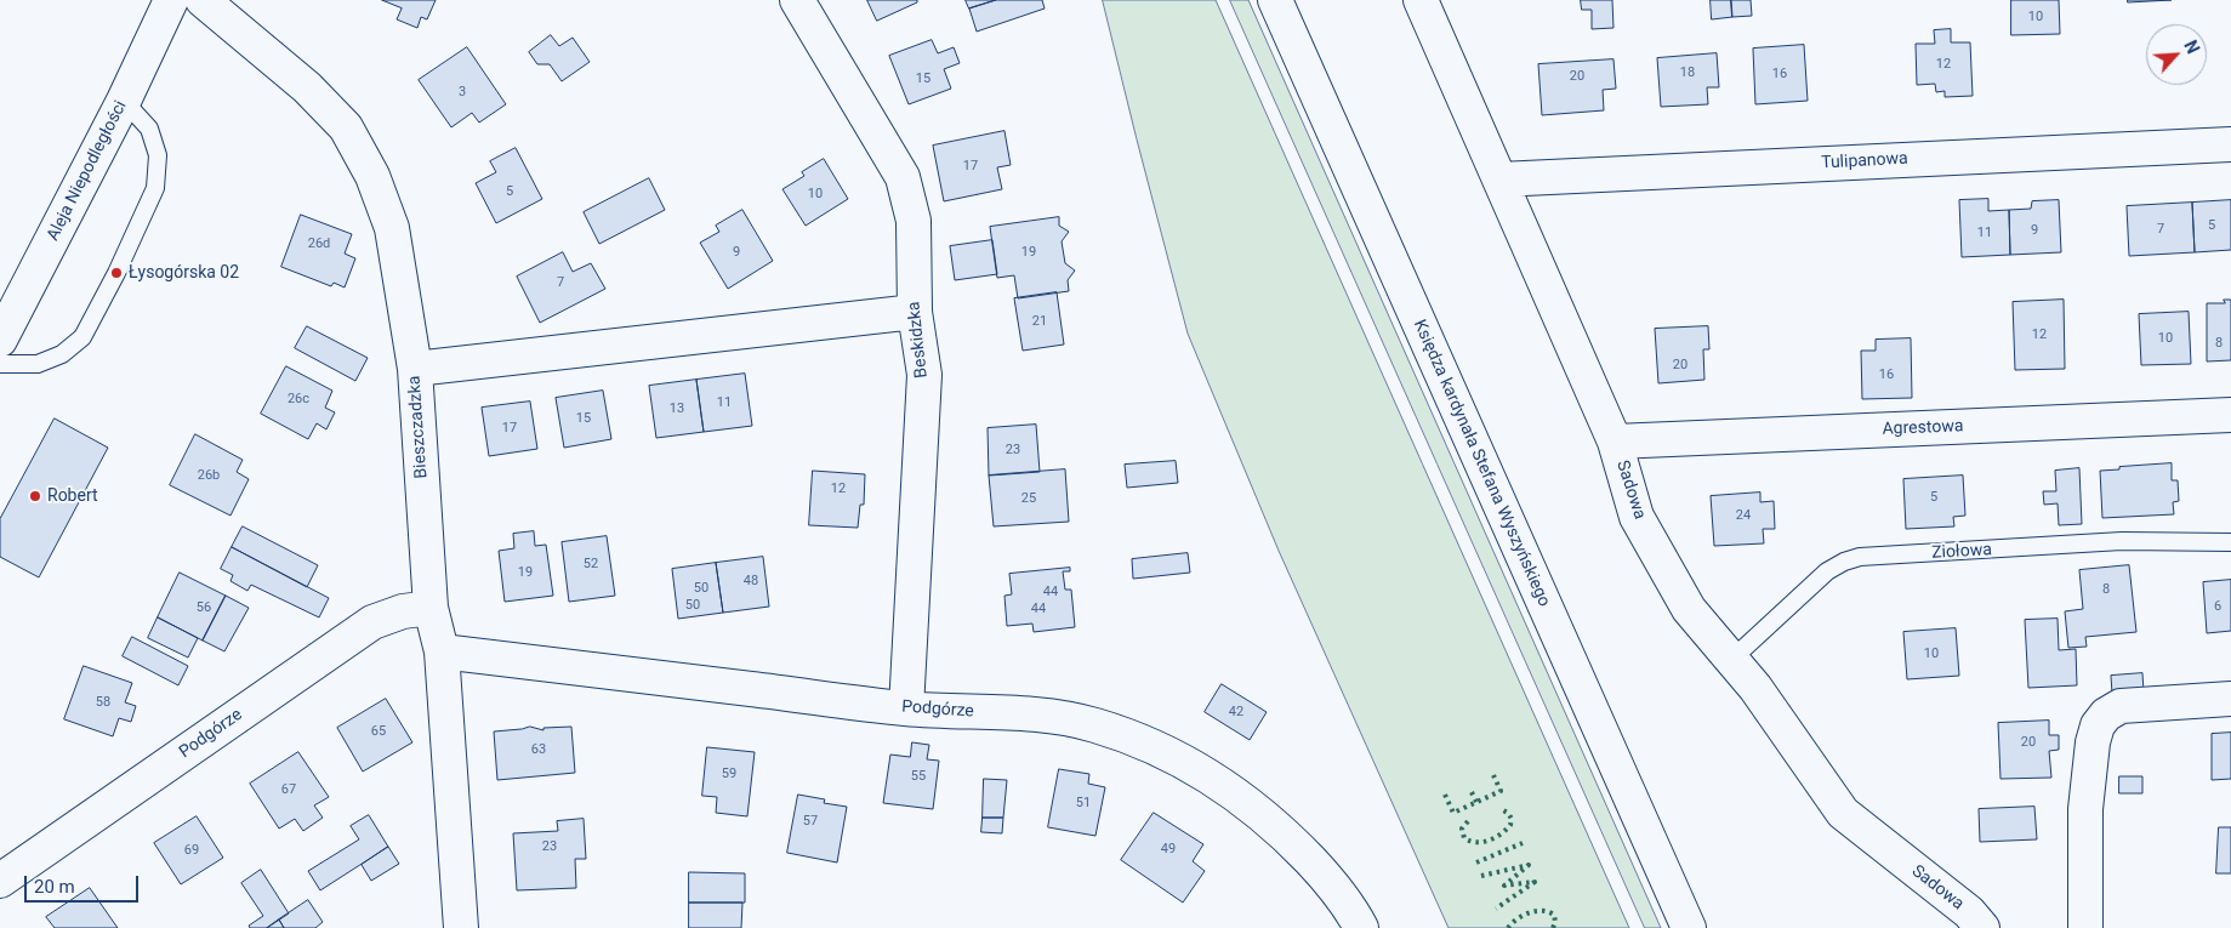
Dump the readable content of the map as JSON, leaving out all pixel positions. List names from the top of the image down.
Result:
{
  "streets": {
    "street": [
      "Tulipanowa",
      "Aleja Niepodległości",
      "Beskidzka",
      "Bieszczadzka",
      "Agrestowa",
      "Księdza kardynała Stefana Wyszyńskiego",
      "Sadowa",
      "Podgórze"
    ],
    "lane": ["Ziołowa"]
  },
  "crossings": [
    ["Tulipanowa", "Sadowa"],
    ["Beskidzka", "Podgórze"],
    ["Bieszczadzka", "Podgórze"],
    ["Agrestowa", "Sadowa"],
    ["Sadowa", "Ziołowa"]
  ],
  "places": ["Łysogórska 02", "Robert"],
  "house_numbers": [
    "10",
    "12",
    "18",
    "16",
    "20",
    "15",
    "3",
    "17",
    "5",
    "10",
    "5",
    "7",
    "9",
    "11",
    "26d",
    "9",
    "19",
    "7",
    "21",
    "12",
    "10",
    "8",
    "20",
    "16",
    "26c",
    "11",
    "13",
    "15",
    "17",
    "23",
    "26b",
    "12",
    "5",
    "25",
    "24",
    "52",
    "19",
    "48",
    "50",
    "8",
    "44",
    "50",
    "6",
    "56",
    "44",
    "10",
    "58",
    "42",
    "65",
    "20",
    "63",
    "59",
    "55",
    "67",
    "51",
    "57",
    "23",
    "49",
    "69"
  ],
  "scale_bar": "20 m",
  "north": "top right"
}
